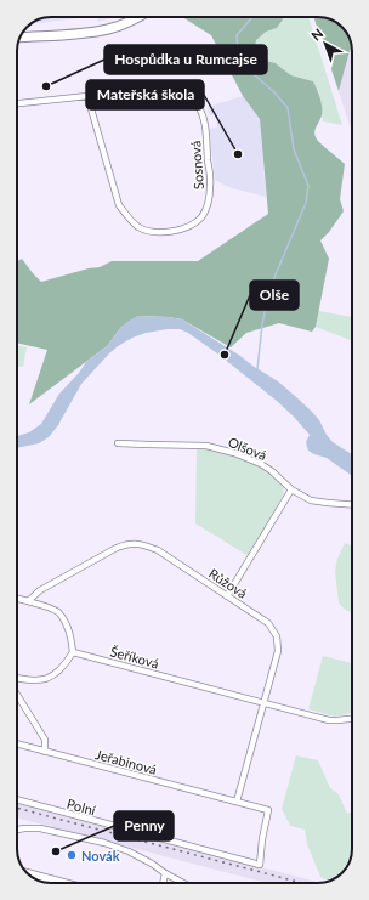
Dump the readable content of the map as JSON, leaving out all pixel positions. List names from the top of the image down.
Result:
{
  "streets": {
    "street": [
      "Sosnová",
      "Olšová",
      "Růžová",
      "Šeříková",
      "Jeřabinová",
      "Polní"
    ]
  },
  "crossings": [
    ["Růžová", "Šeříková"],
    ["Růžová", "Jeřabinová"],
    ["Jeřabinová", "Polní"]
  ],
  "places": [
    "Hospůdka u Rumcajse",
    "Mateřská škola",
    "Olše",
    "Penny",
    "Novák"
  ],
  "north": "top left"
}
